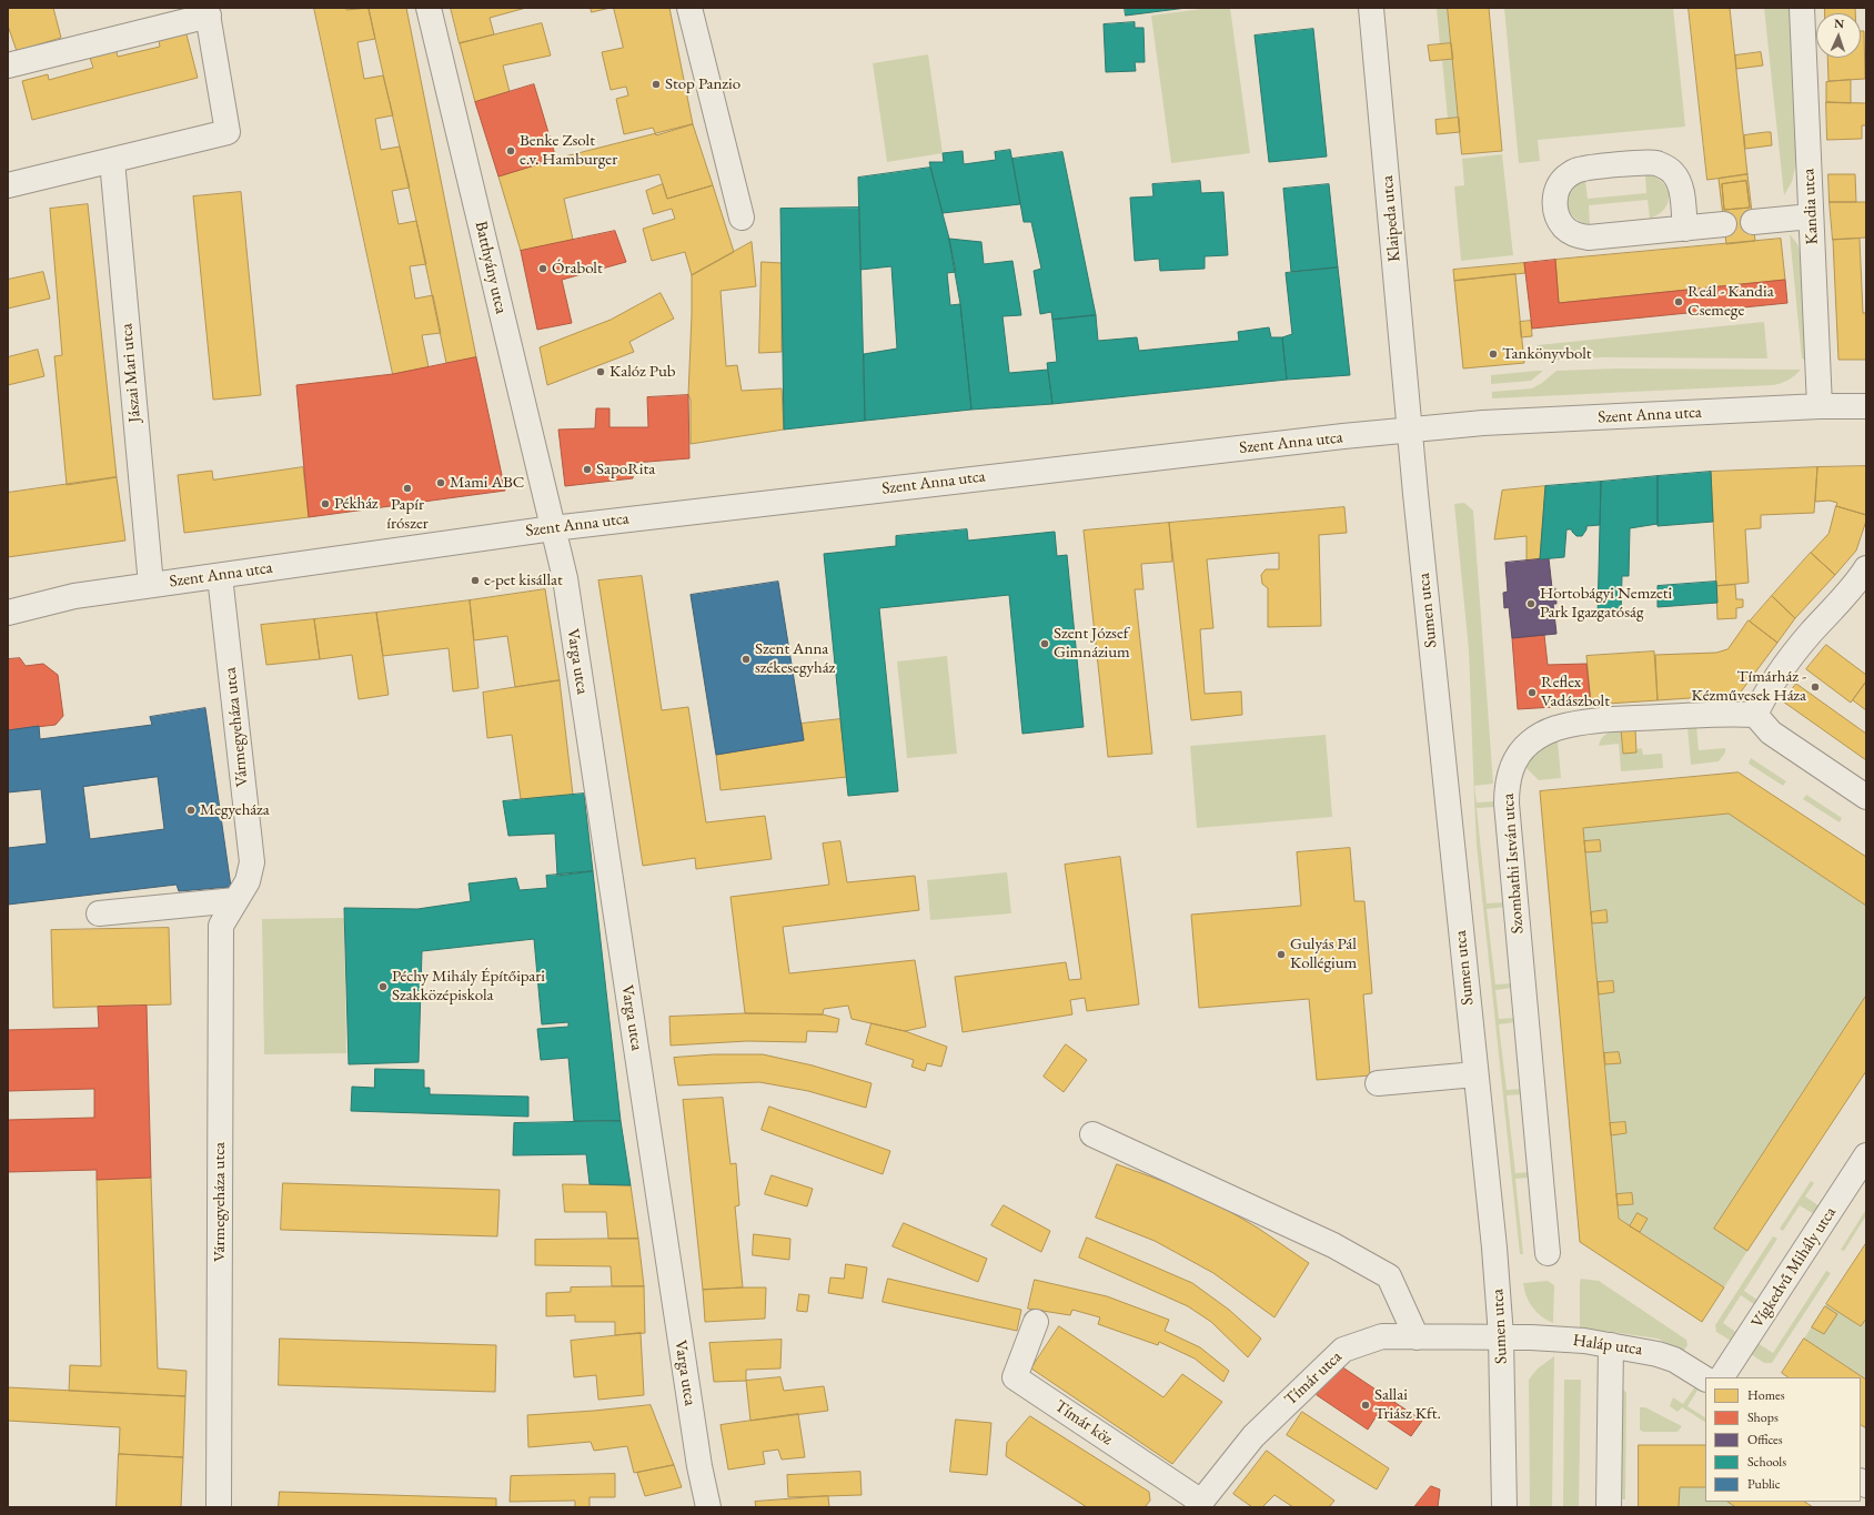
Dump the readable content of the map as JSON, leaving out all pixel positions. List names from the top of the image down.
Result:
{
  "streets": {
    "street": [
      "Kandia utca",
      "Klaipeda utca",
      "Batthyány utca",
      "Jászai Mari utca",
      "Szent Anna utca",
      "Sumen utca",
      "Varga utca",
      "Vármegyeháza utca",
      "Szombathi István utca",
      "Vígkedvű Mihály utca",
      "Haláp utca",
      "Tímár utca",
      "Tímár köz"
    ]
  },
  "crossings": [
    ["Kandia utca", "Szent Anna utca"],
    ["Klaipeda utca", "Szent Anna utca"],
    ["Klaipeda utca", "Sumen utca"],
    ["Batthyány utca", "Szent Anna utca"],
    ["Batthyány utca", "Varga utca"],
    ["Jászai Mari utca", "Szent Anna utca"],
    ["Szent Anna utca", "Sumen utca"],
    ["Szent Anna utca", "Varga utca"],
    ["Szent Anna utca", "Vármegyeháza utca"],
    ["Sumen utca", "Haláp utca"],
    ["Sumen utca", "Tímár utca"],
    ["Haláp utca", "Tímár utca"],
    ["Tímár utca", "Tímár köz"]
  ],
  "places": [
    "Stop Panzio",
    "Benke Zsolt e.v. Hamburger",
    "Órabolt",
    "Reál - Kandia Csemege",
    "Tankönyvbolt",
    "Kalóz Pub",
    "SapoRita",
    "Mami ABC",
    "Papír írószer",
    "Pékház",
    "e-pet kisállat",
    "Hortobágyi Nemzeti Park Igazgatóság",
    "Szent József Gimnázium",
    "Szent Anna székesegyház",
    "Tímárház - Kézművesek Háza",
    "Reflex Vadászbolt",
    "Megyeháza",
    "Gulyás Pál Kollégium",
    "Péchy Mihály Építőipari Szakközépiskola",
    "Sallai Triász Kft."
  ],
  "legend": [
    "Homes",
    "Shops",
    "Offices",
    "Schools",
    "Public"
  ],
  "north": "top"
}
